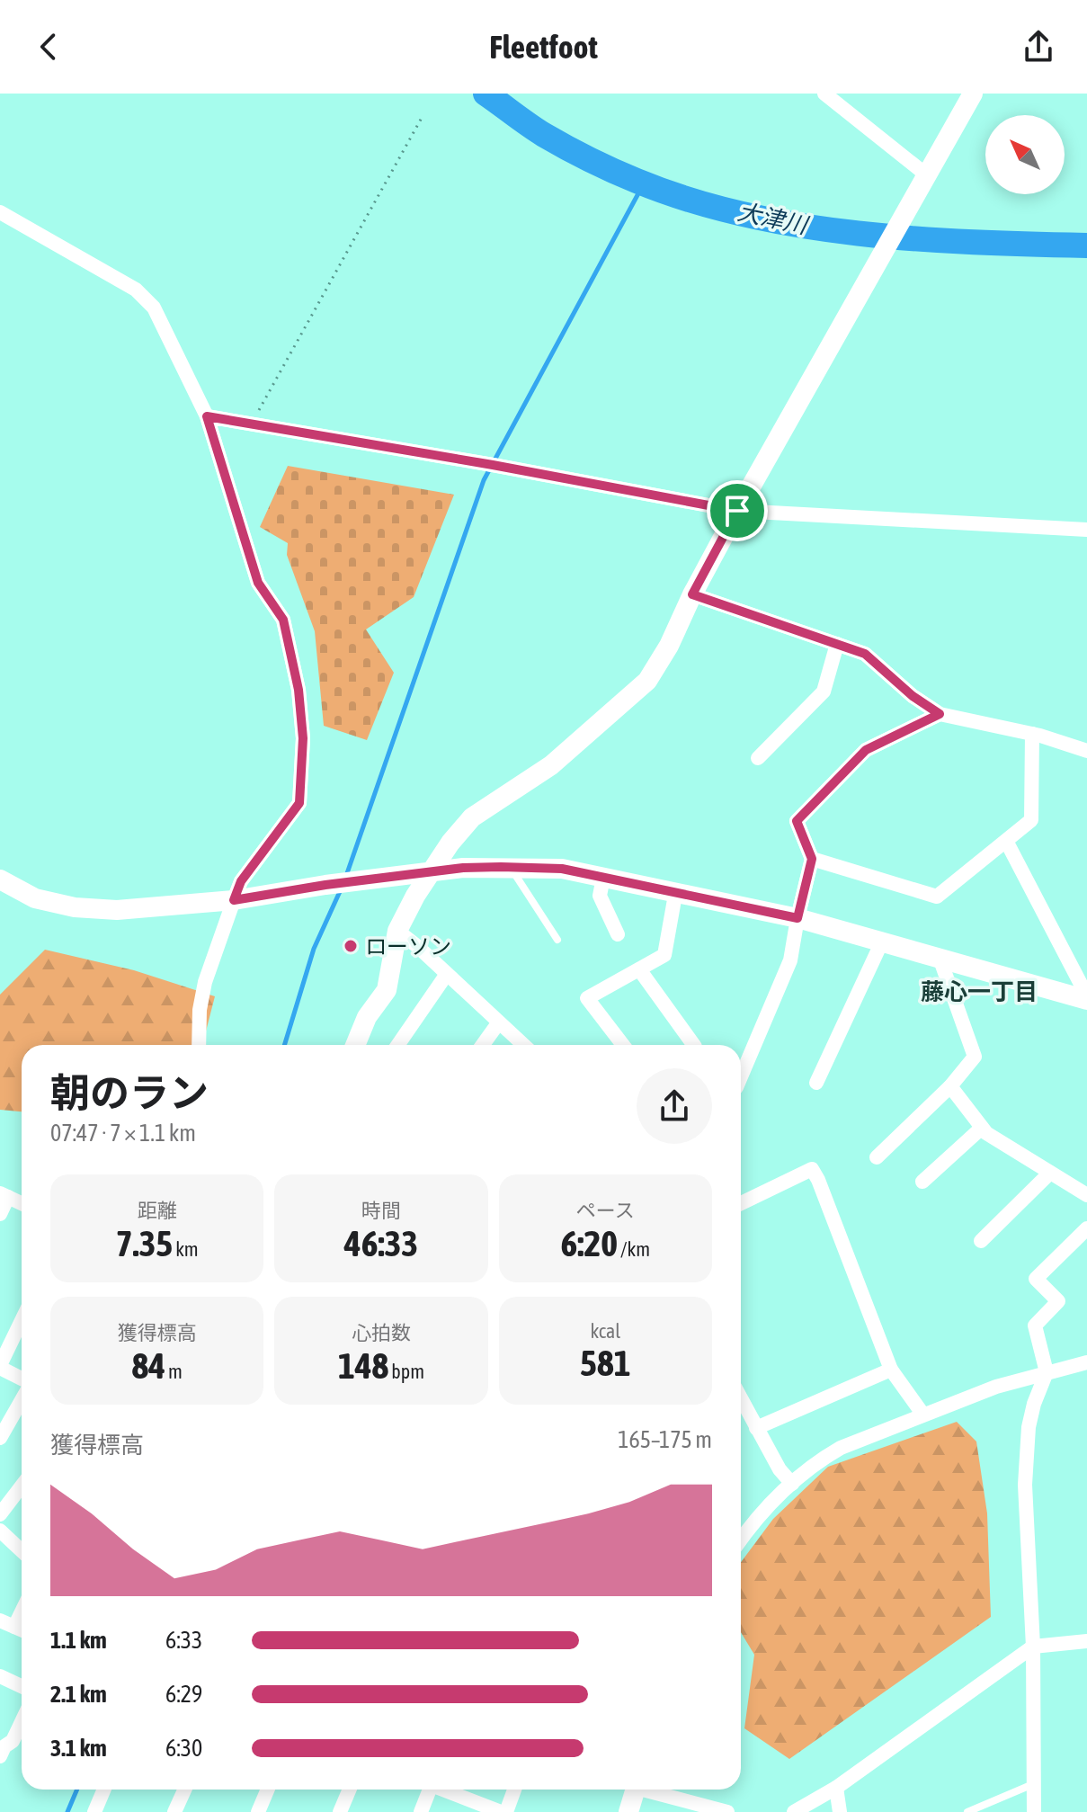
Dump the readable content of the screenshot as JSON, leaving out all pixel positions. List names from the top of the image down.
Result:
{
  "districts": ["藤心一丁目"],
  "water": ["大津川"],
  "places": ["ローソン"],
  "north": "top left",
  "page": {
    "header": "Fleetfoot",
    "heading": ["朝のラン", "07:47 · 7 × 1.1 km"],
    "stats": [
      ["距離", "7.35 km"],
      ["時間", "46:33"],
      ["ペース", "6:20 /km"],
      ["獲得標高", "84 m"],
      ["心拍数", "148 bpm"],
      ["kcal", "581"]
    ],
    "chart": ["獲得標高", "165–175 m"],
    "list": [
      {
        "name": "1.1 km",
        "note": "6:33"
      },
      {
        "name": "2.1 km",
        "note": "6:29"
      },
      {
        "name": "3.1 km",
        "note": "6:30"
      }
    ]
  }
}
